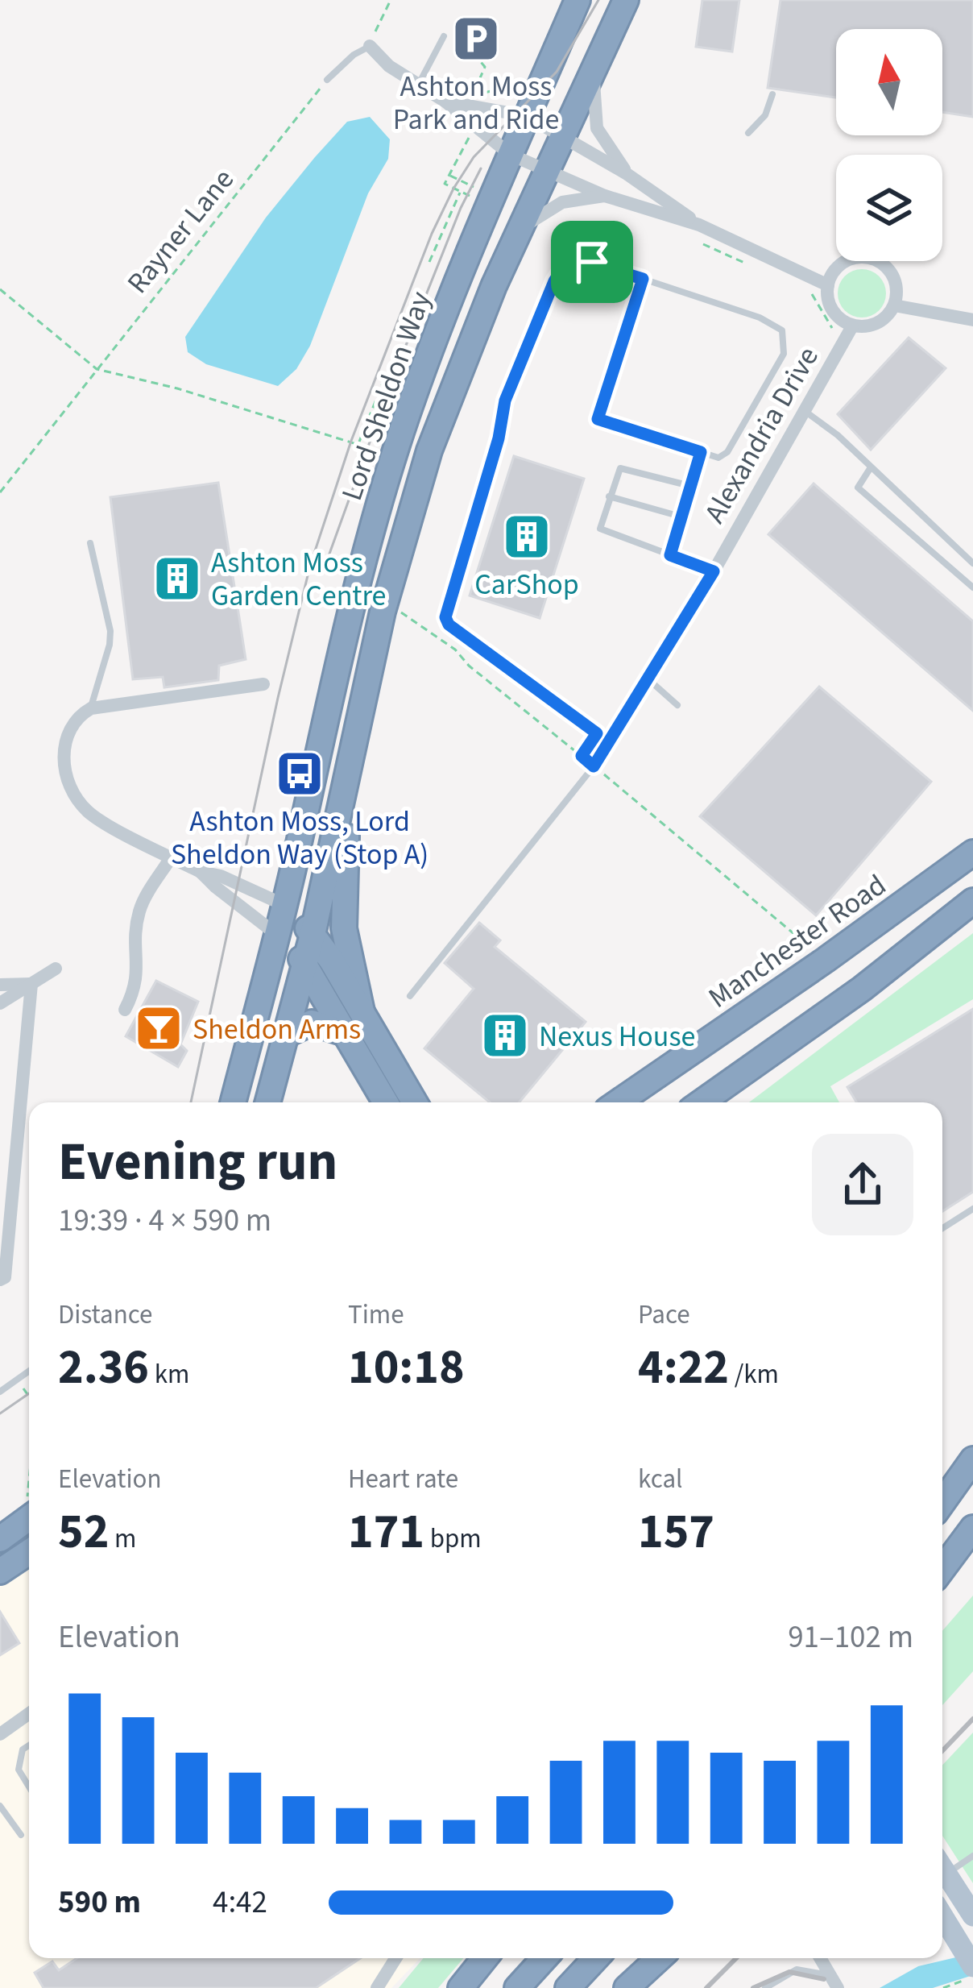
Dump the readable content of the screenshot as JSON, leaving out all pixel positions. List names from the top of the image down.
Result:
{
  "streets": {
    "highway": ["Lord Sheldon Way", "Manchester Road"],
    "street": ["Alexandria Drive"],
    "path": ["Rayner Lane"]
  },
  "places": {
    "parking": ["Ashton Moss Park and Ride"],
    "building": ["CarShop", "Ashton Moss Garden Centre", "Nexus House"],
    "bus stop": ["Ashton Moss, Lord Sheldon Way (Stop A)"],
    "bar": ["Sheldon Arms"]
  },
  "north": "top",
  "page": {
    "heading": ["Evening run", "19:39 · 4 × 590 m"],
    "stats": [
      ["Distance", "2.36 km"],
      ["Time", "10:18"],
      ["Pace", "4:22 /km"],
      ["Elevation", "52 m"],
      ["Heart rate", "171 bpm"],
      ["kcal", "157"]
    ],
    "chart": ["Elevation", "91–102 m"],
    "list": [
      {
        "name": "590 m",
        "note": "4:42"
      }
    ]
  }
}
